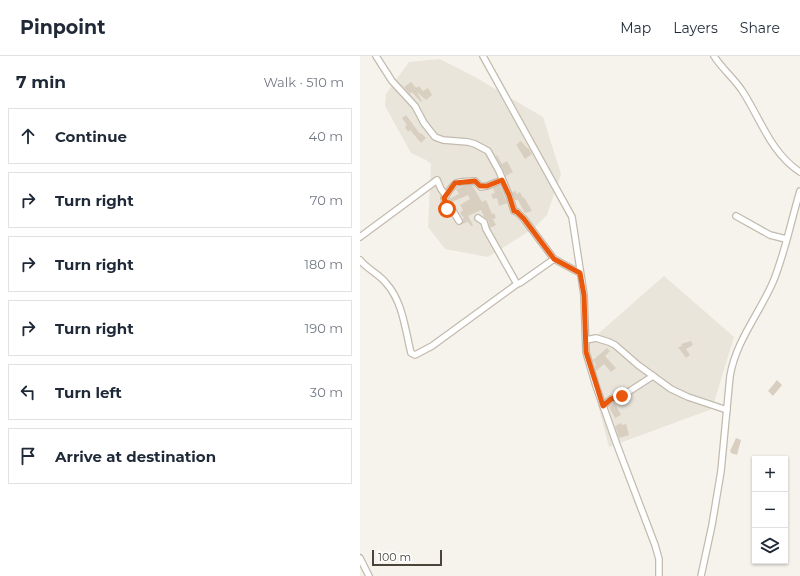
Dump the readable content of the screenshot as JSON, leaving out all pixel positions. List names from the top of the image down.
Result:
{
  "scale_bar": "100 m",
  "page": {
    "header": "Pinpoint",
    "nav": ["Map", "Layers", "Share"],
    "heading": ["7 min", "Walk · 510 m"],
    "list": [
      ["Continue", "40 m"],
      ["Turn right", "70 m"],
      ["Turn right", "180 m"],
      ["Turn right", "190 m"],
      ["Turn left", "30 m"],
      "Arrive at destination"
    ],
    "map_buttons": ["+", "−"],
    "scale": "100 m"
  }
}
